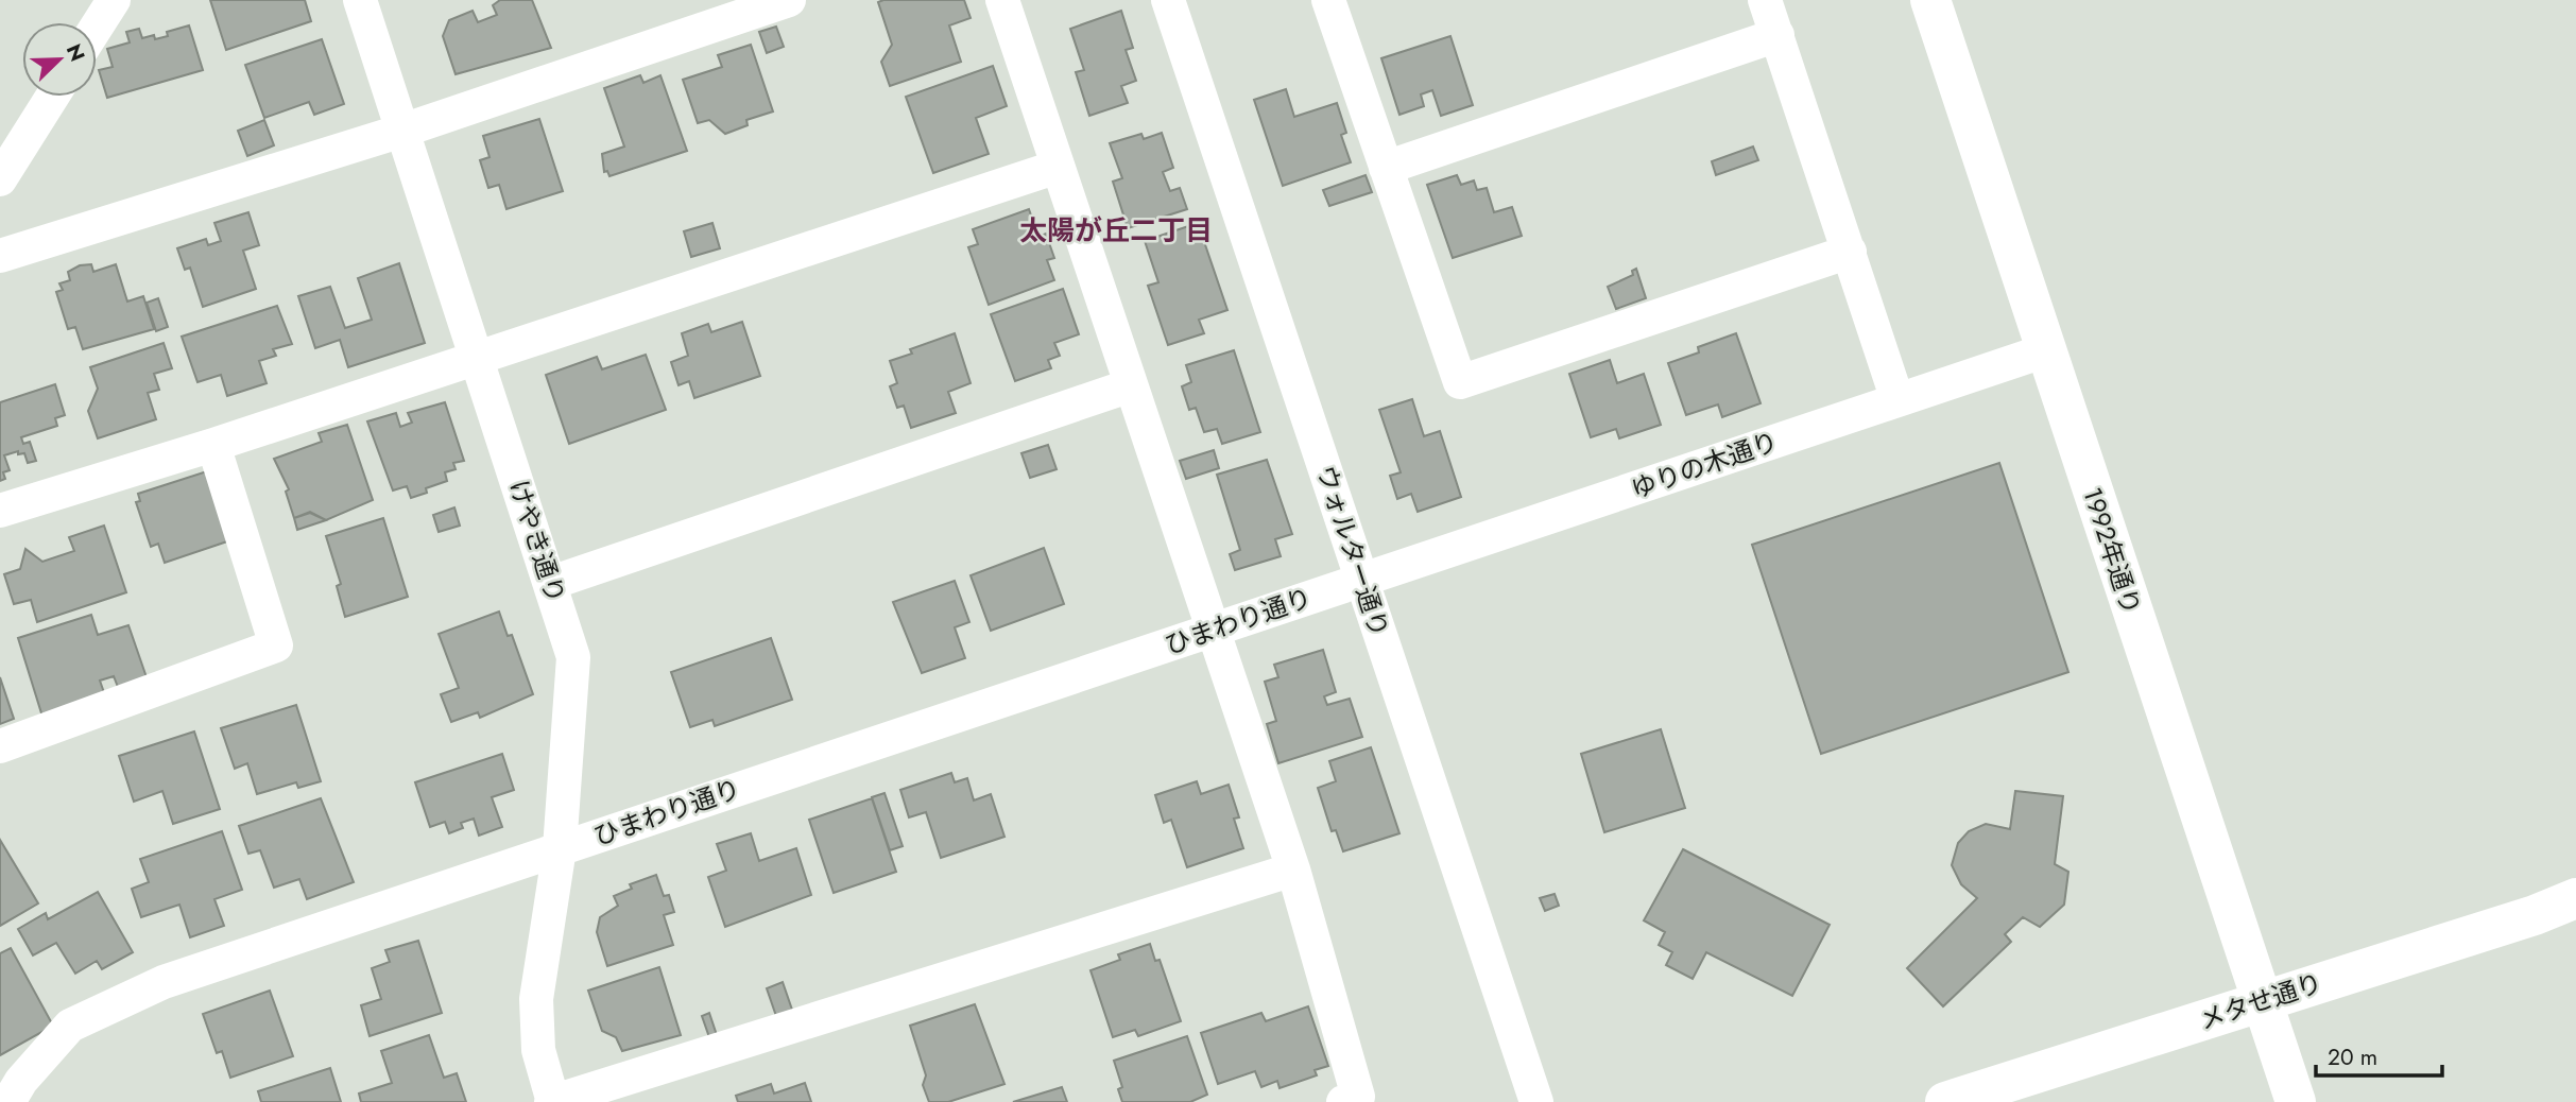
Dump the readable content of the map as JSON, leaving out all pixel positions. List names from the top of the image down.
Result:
{
  "streets": {
    "street": [
      "ゆりの木通り",
      "けやき通り",
      "ウォルター通り",
      "1992年通り",
      "ひまわり通り",
      "メタせ通り"
    ]
  },
  "crossings": [
    ["ゆりの木通り", "ウォルター通り"],
    ["ゆりの木通り", "1992年通り"],
    ["ゆりの木通り", "ひまわり通り"],
    ["けやき通り", "ひまわり通り"],
    ["ウォルター通り", "ひまわり通り"],
    ["1992年通り", "メタせ通り"]
  ],
  "districts": ["太陽が丘二丁目"],
  "scale_bar": "20 m",
  "north": "top right"
}
